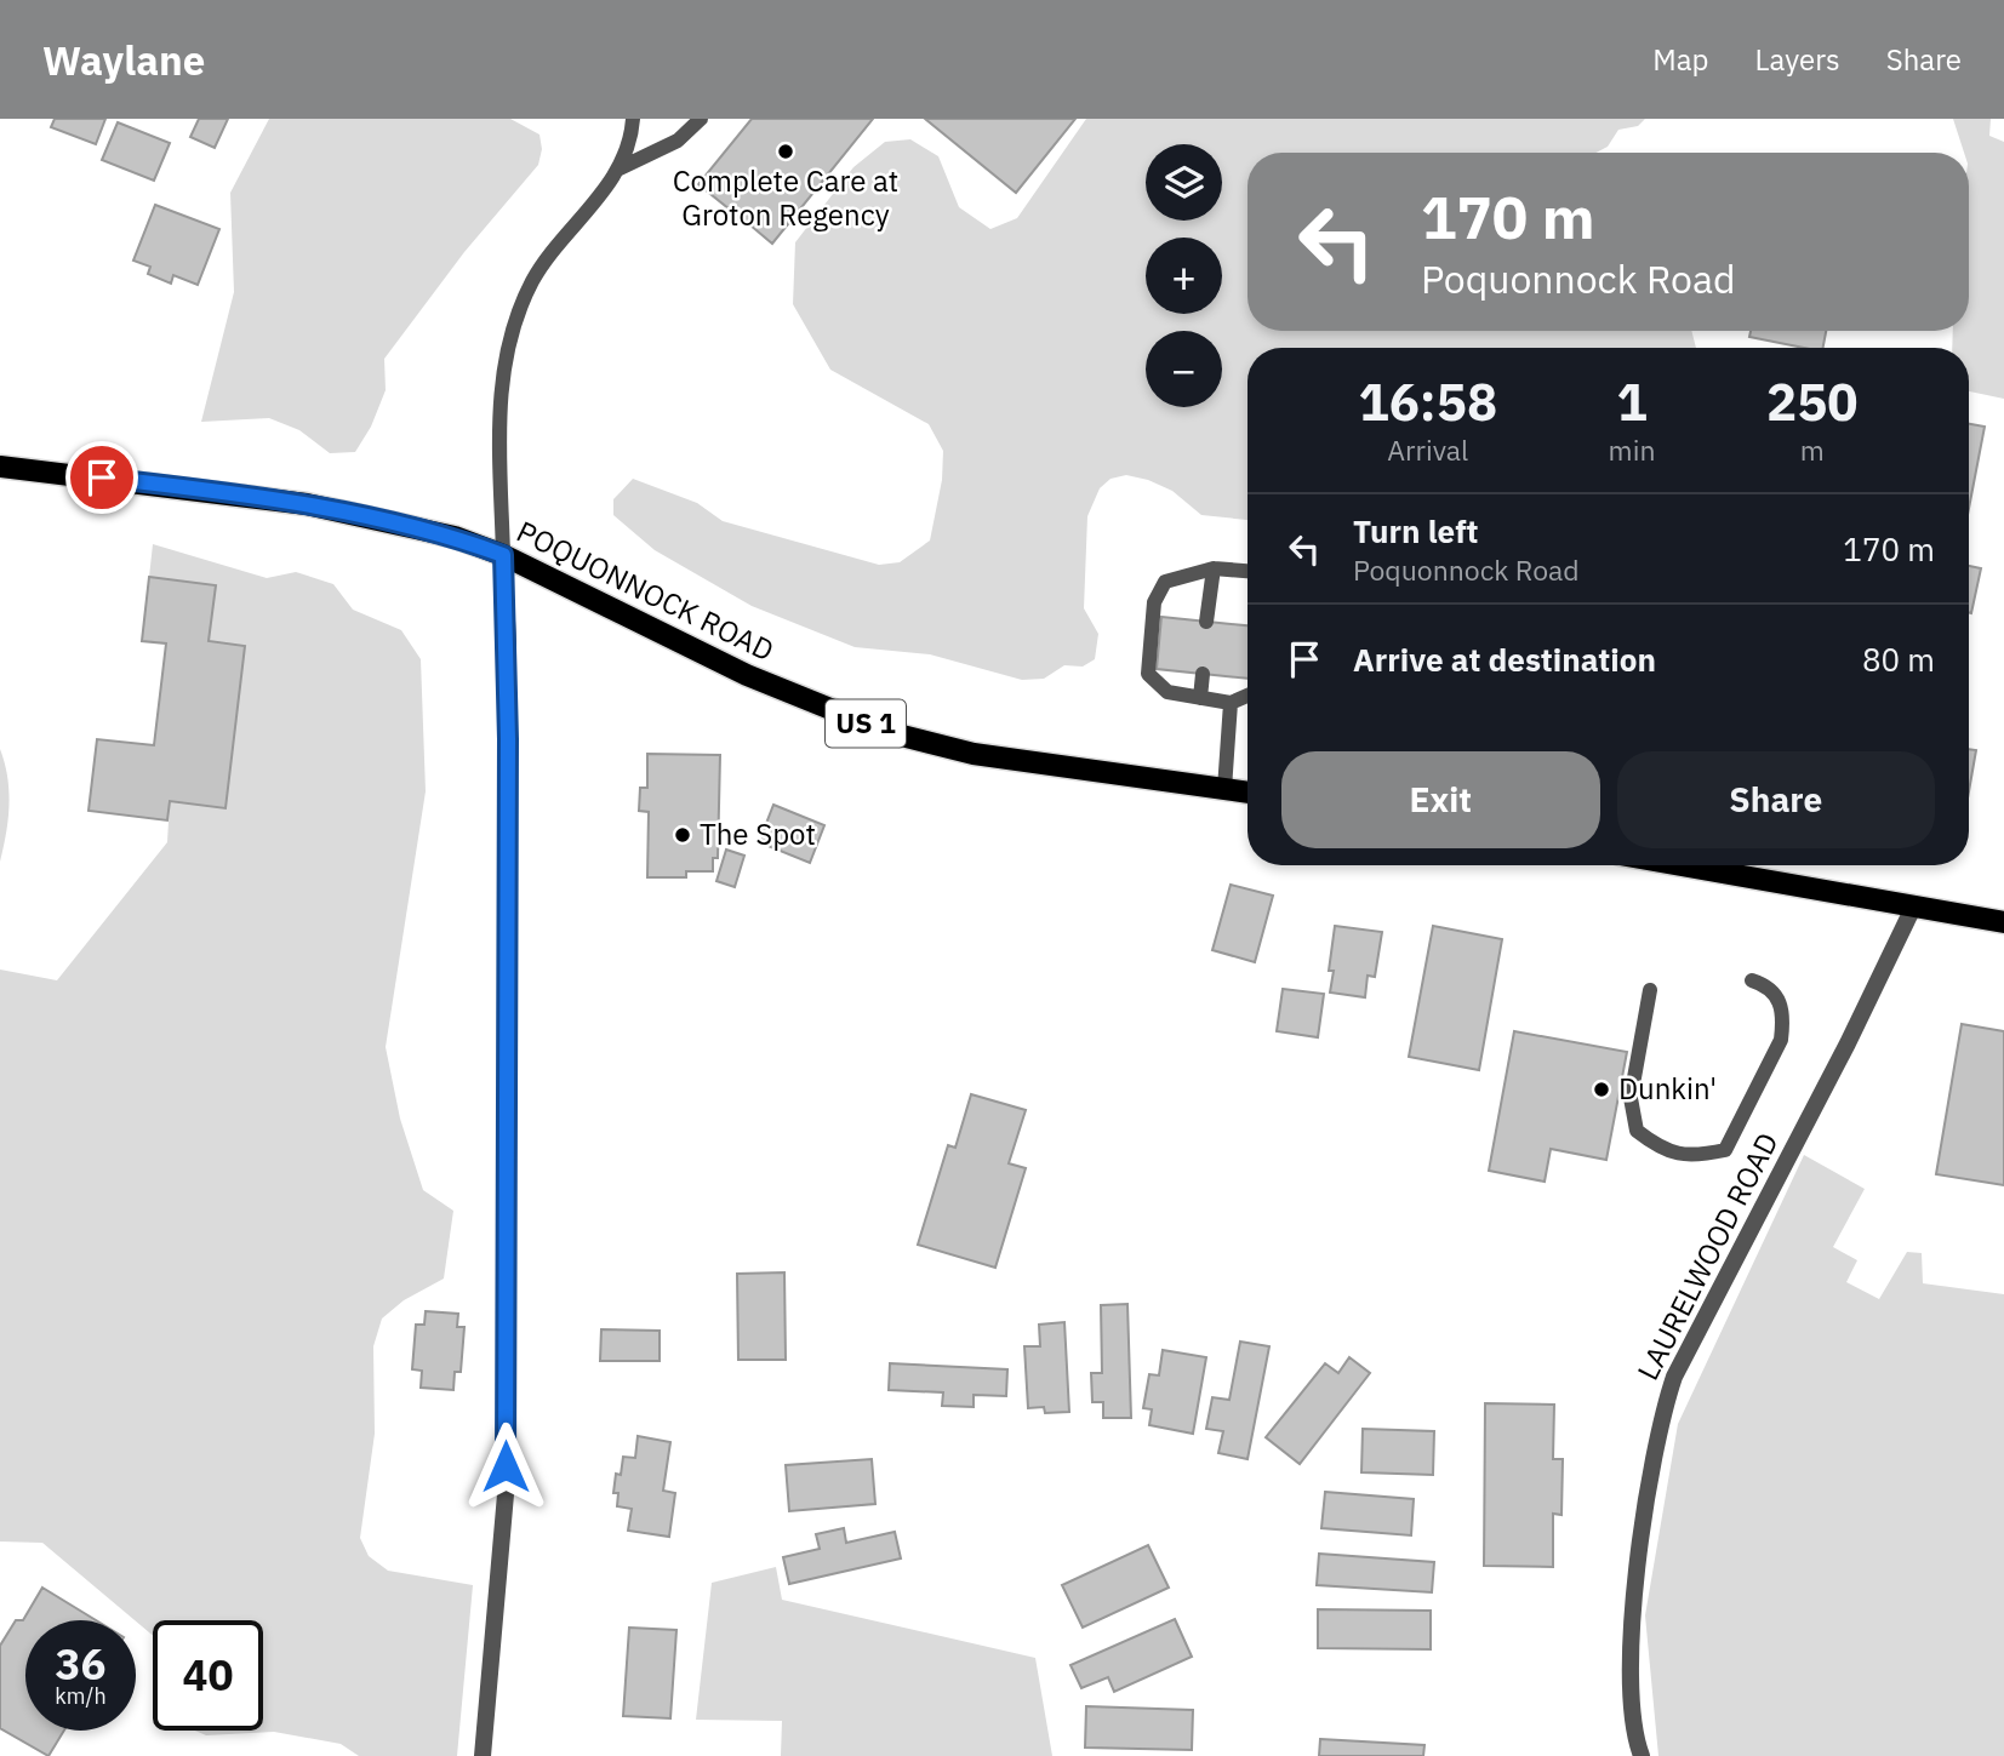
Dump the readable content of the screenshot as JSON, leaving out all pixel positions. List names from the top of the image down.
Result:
{
  "streets": {
    "main road": ["POQUONNOCK ROAD", "US 1"],
    "street": ["LAURELWOOD ROAD"]
  },
  "places": ["Complete Care at Groton Regency", "The Spot", "Dunkin'"],
  "page": {
    "header": "Waylane",
    "nav": ["Map", "Layers", "Share"],
    "map_buttons": ["+", "−"],
    "turn": ["170 m", "Poquonnock Road"],
    "eta": [
      "16:58",
      "Arrival",
      "1",
      "min",
      "250",
      "m"
    ],
    "list": [
      {
        "name": "Turn left",
        "note": "Poquonnock Road",
        "value": "170 m"
      },
      {
        "name": "Arrive at destination",
        "value": "80 m"
      }
    ],
    "buttons": ["Exit", "Share"],
    "speed": "36 km/h",
    "limit": "40"
  }
}
